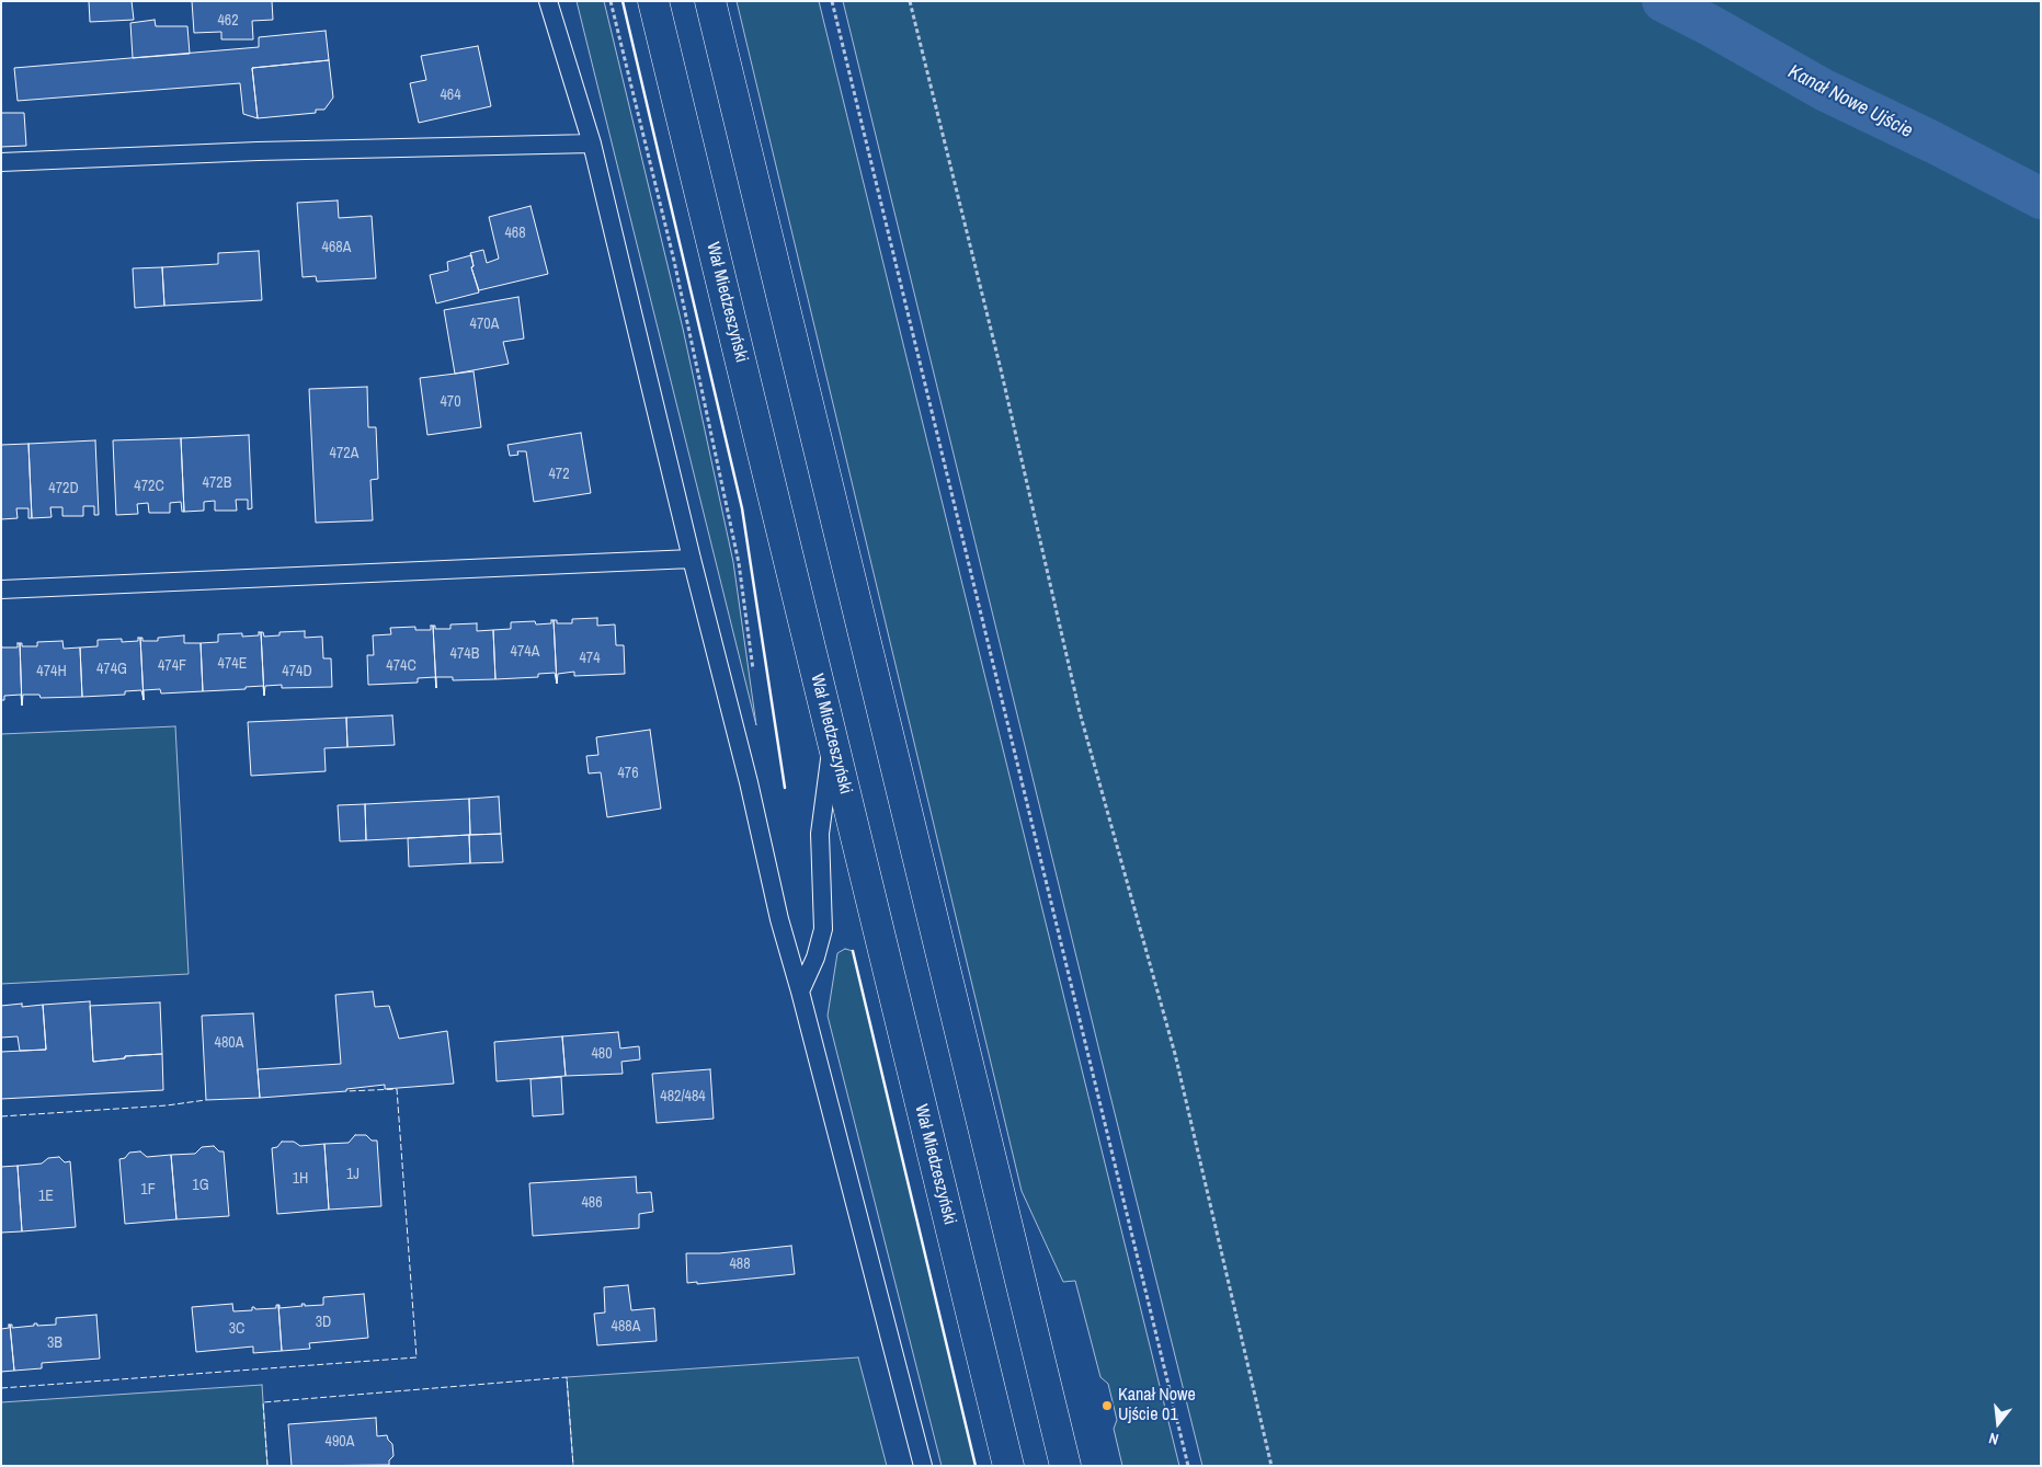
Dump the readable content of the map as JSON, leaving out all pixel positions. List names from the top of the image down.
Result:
{
  "streets": {
    "main road": ["Wał Miedzeszyński"]
  },
  "water": ["Kanał Nowe Ujście"],
  "places": ["Kanał Nowe Ujście 01"],
  "house_numbers": [
    "462",
    "464",
    "468",
    "468A",
    "470A",
    "470",
    "472A",
    "472",
    "472B",
    "472C",
    "472D",
    "474A",
    "474B",
    "474",
    "474E",
    "474F",
    "474C",
    "474G",
    "474H",
    "474D",
    "476",
    "480A",
    "480",
    "482/484",
    "1J",
    "1H",
    "1G",
    "1F",
    "1E",
    "486",
    "488",
    "3D",
    "488A",
    "3C",
    "3B",
    "490A"
  ],
  "north": "bottom"
}
